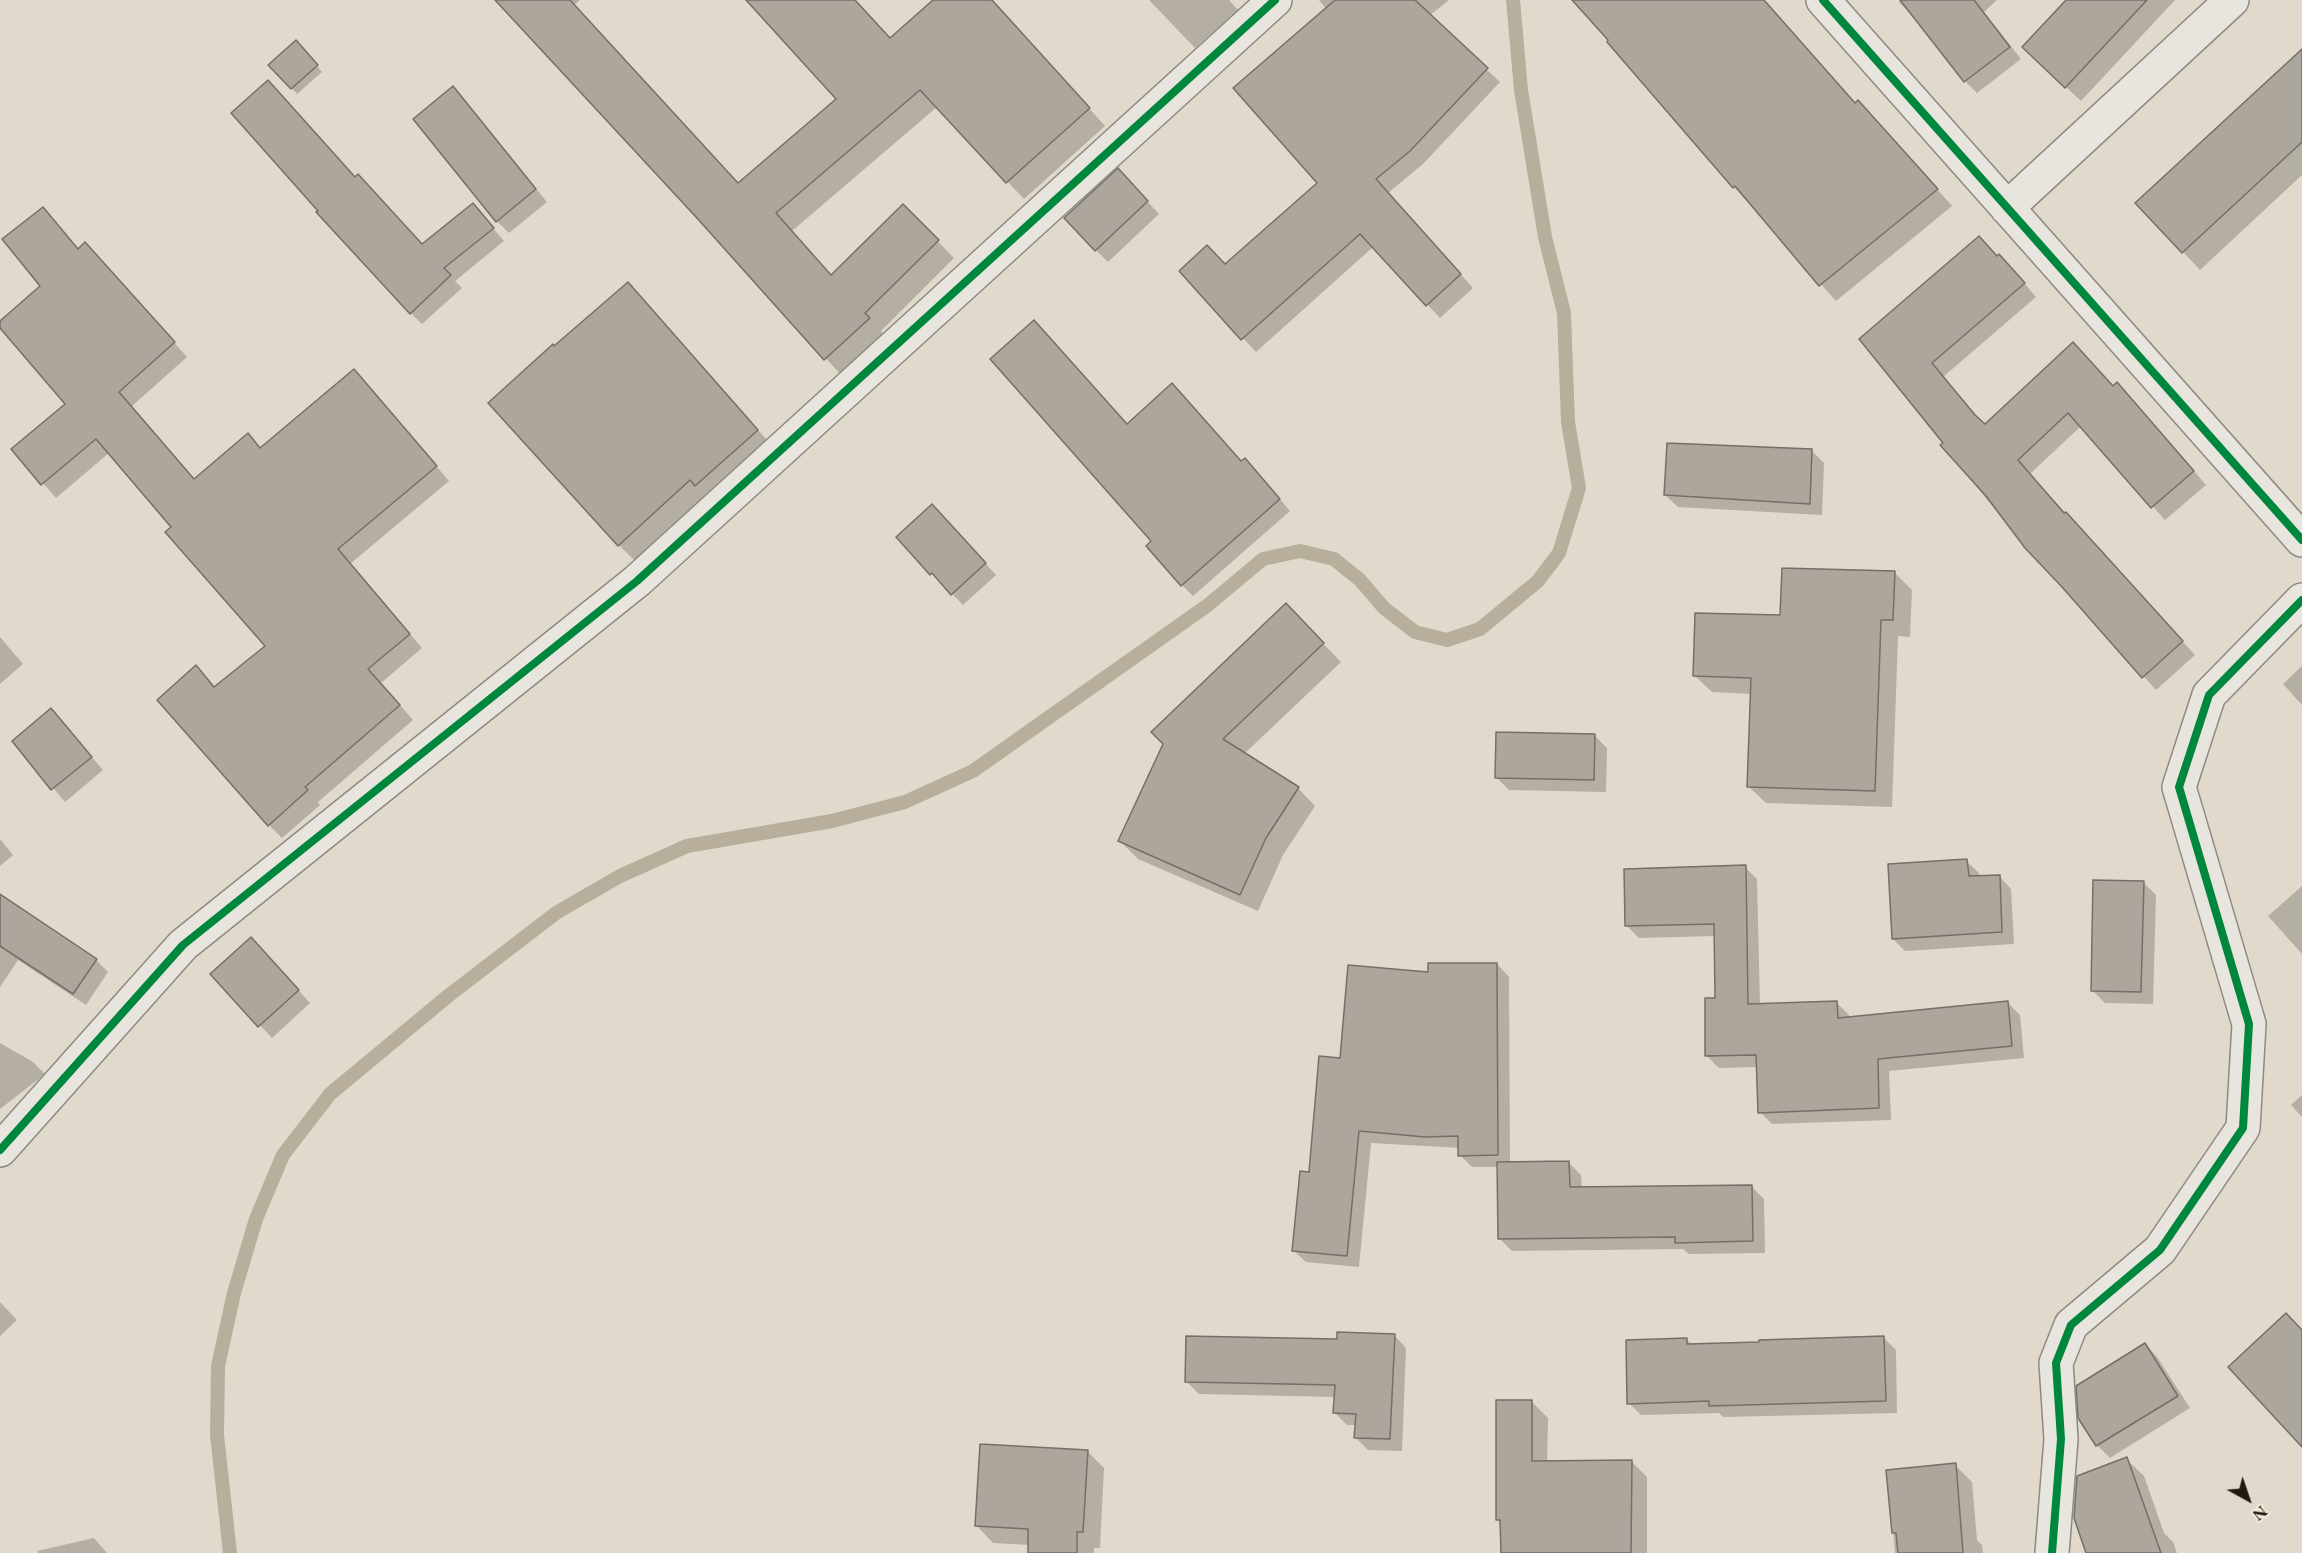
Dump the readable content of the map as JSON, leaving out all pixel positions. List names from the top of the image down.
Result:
{
  "north": "bottom right"
}
